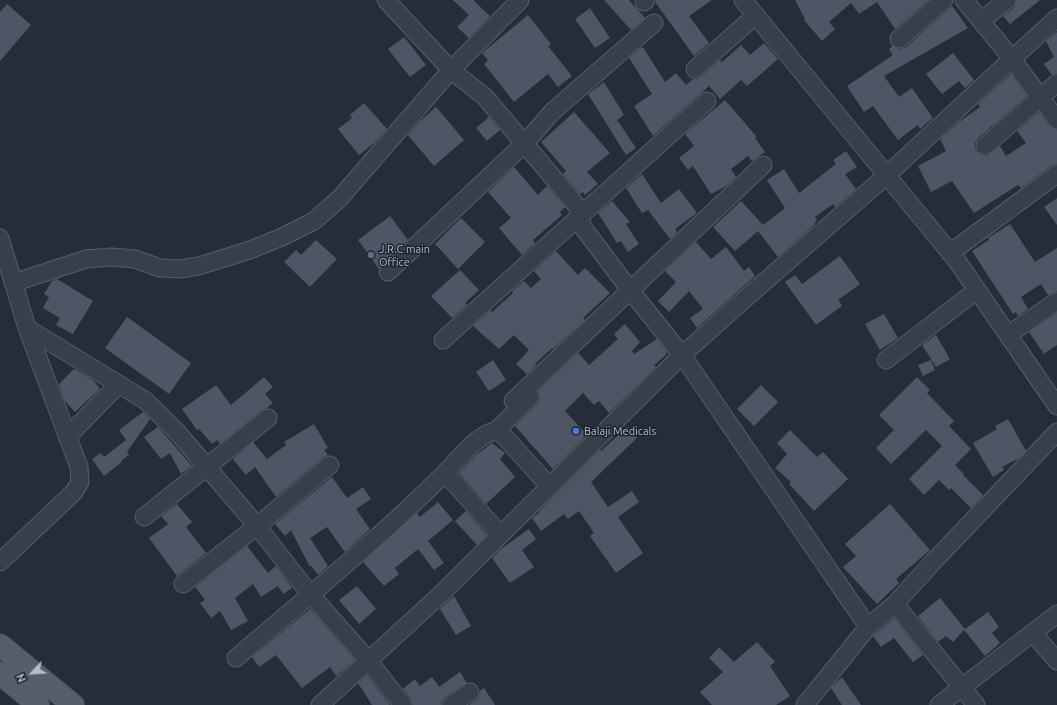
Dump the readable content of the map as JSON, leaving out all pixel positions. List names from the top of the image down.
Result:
{
  "places": ["J.R.C main Office", "Balaji Medicals"],
  "north": "bottom left"
}
